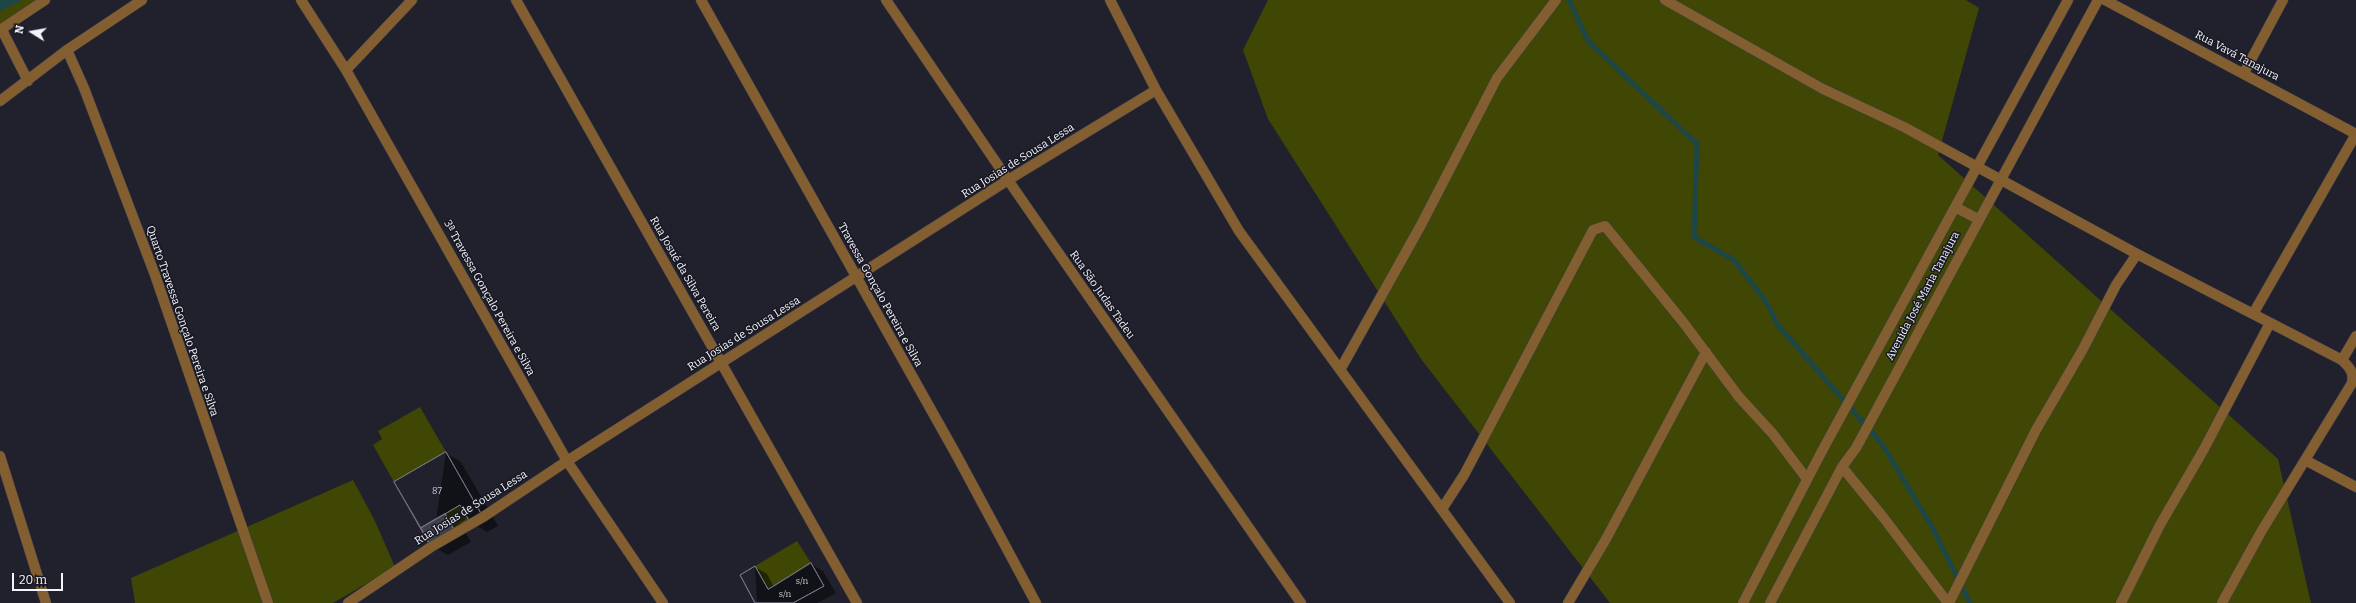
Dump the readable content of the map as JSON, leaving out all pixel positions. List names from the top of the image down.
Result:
{
  "streets": {
    "street": [
      "Rua Vavá Tanajura",
      "Rua Josias de Sousa Lessa",
      "Rua Josué da Silva Pereira",
      "Travessa Gonçalo Pereira e Silva",
      "Rua São Judas Tadeu",
      "Avenida José Maria Tanajura",
      "3ª Travessa Gonçalo Pereira e Silva",
      "Quarto Travessa Gonçalo Pereira e Silva"
    ]
  },
  "crossings": [
    ["Rua Josias de Sousa Lessa", "Rua Josué da Silva Pereira"],
    ["Rua Josias de Sousa Lessa", "Travessa Gonçalo Pereira e Silva"],
    ["Rua Josias de Sousa Lessa", "Rua São Judas Tadeu"],
    ["Rua Josias de Sousa Lessa", "3ª Travessa Gonçalo Pereira e Silva"]
  ],
  "house_numbers": ["87", "s/n", "s/n"],
  "scale_bar": "20 m",
  "north": "left"
}
